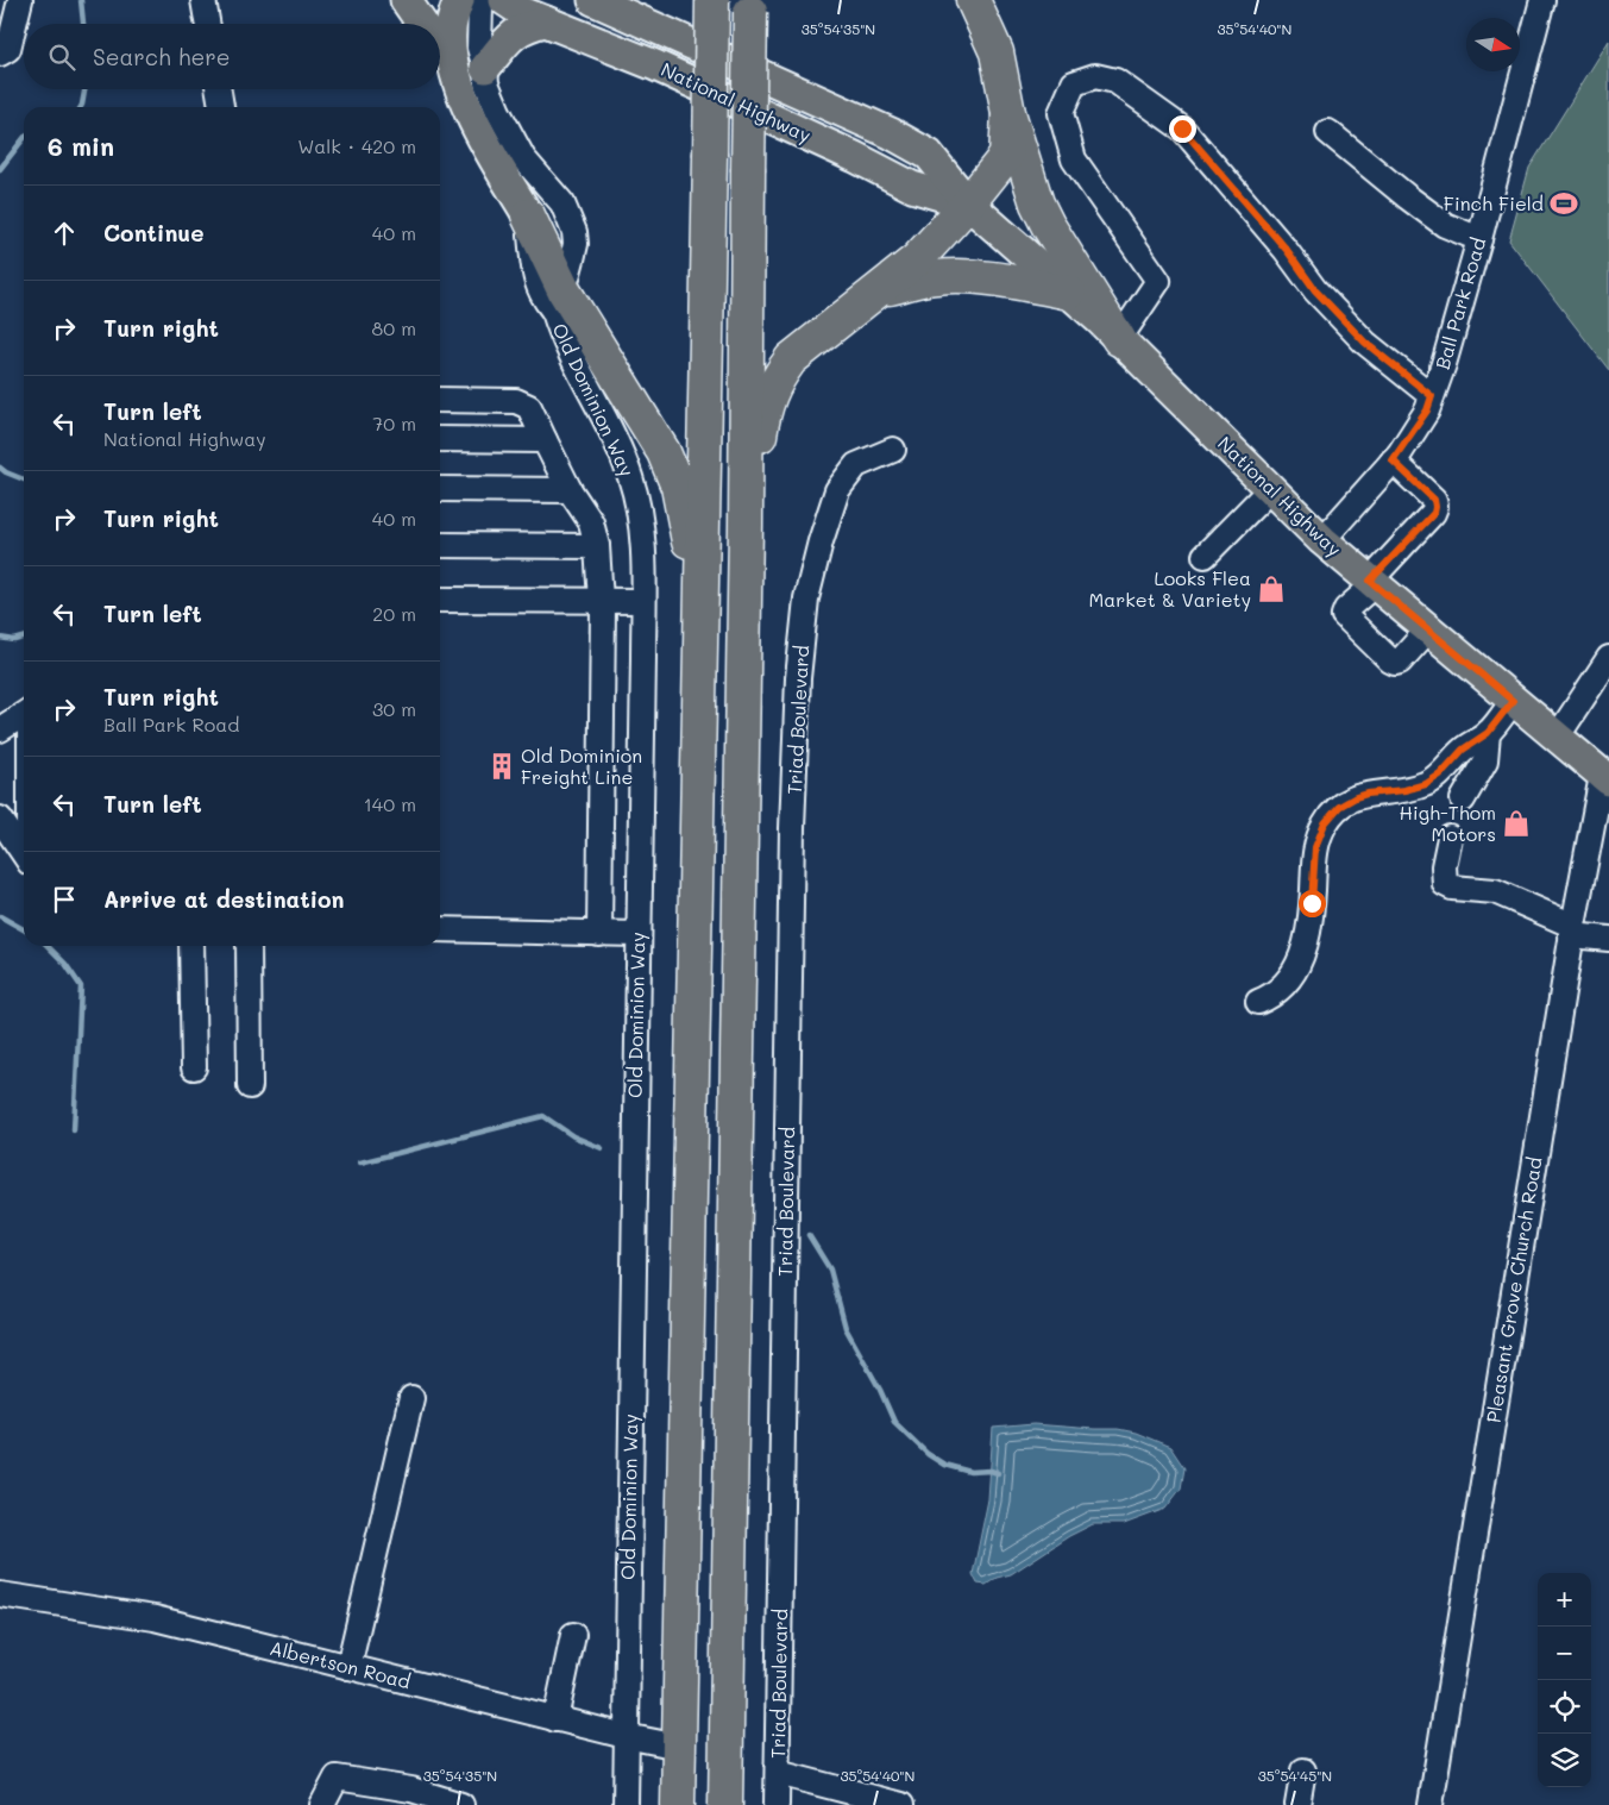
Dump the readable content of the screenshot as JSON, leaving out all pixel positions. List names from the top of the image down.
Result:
{
  "streets": {
    "main road": ["National Highway"],
    "street": [
      "Ball Park Road",
      "Old Dominion Way",
      "Triad Boulevard",
      "Pleasant Grove Church Road",
      "Albertson Road"
    ]
  },
  "crossings": [
    ["National Highway", "Ball Park Road"],
    ["National Highway", "Pleasant Grove Church Road"],
    ["Old Dominion Way", "Albertson Road"]
  ],
  "places": {
    "sports": ["Finch Field"],
    "shop": ["Looks Flea Market & Variety", "High-Thom Motors"],
    "building": ["Old Dominion Freight Line"]
  },
  "north": "right",
  "page": {
    "search": "Search here",
    "heading": ["6 min", "Walk · 420 m"],
    "list": [
      ["Continue", "40 m"],
      ["Turn right", "80 m"],
      ["Turn left", "National Highway", "70 m"],
      ["Turn right", "40 m"],
      ["Turn left", "20 m"],
      ["Turn right", "Ball Park Road", "30 m"],
      ["Turn left", "140 m"],
      "Arrive at destination"
    ],
    "map_buttons": ["+", "−"]
  },
  "coordinates": ["35°54'35\"N", "35°54'40\"N", "35°54'45\"N"]
}
